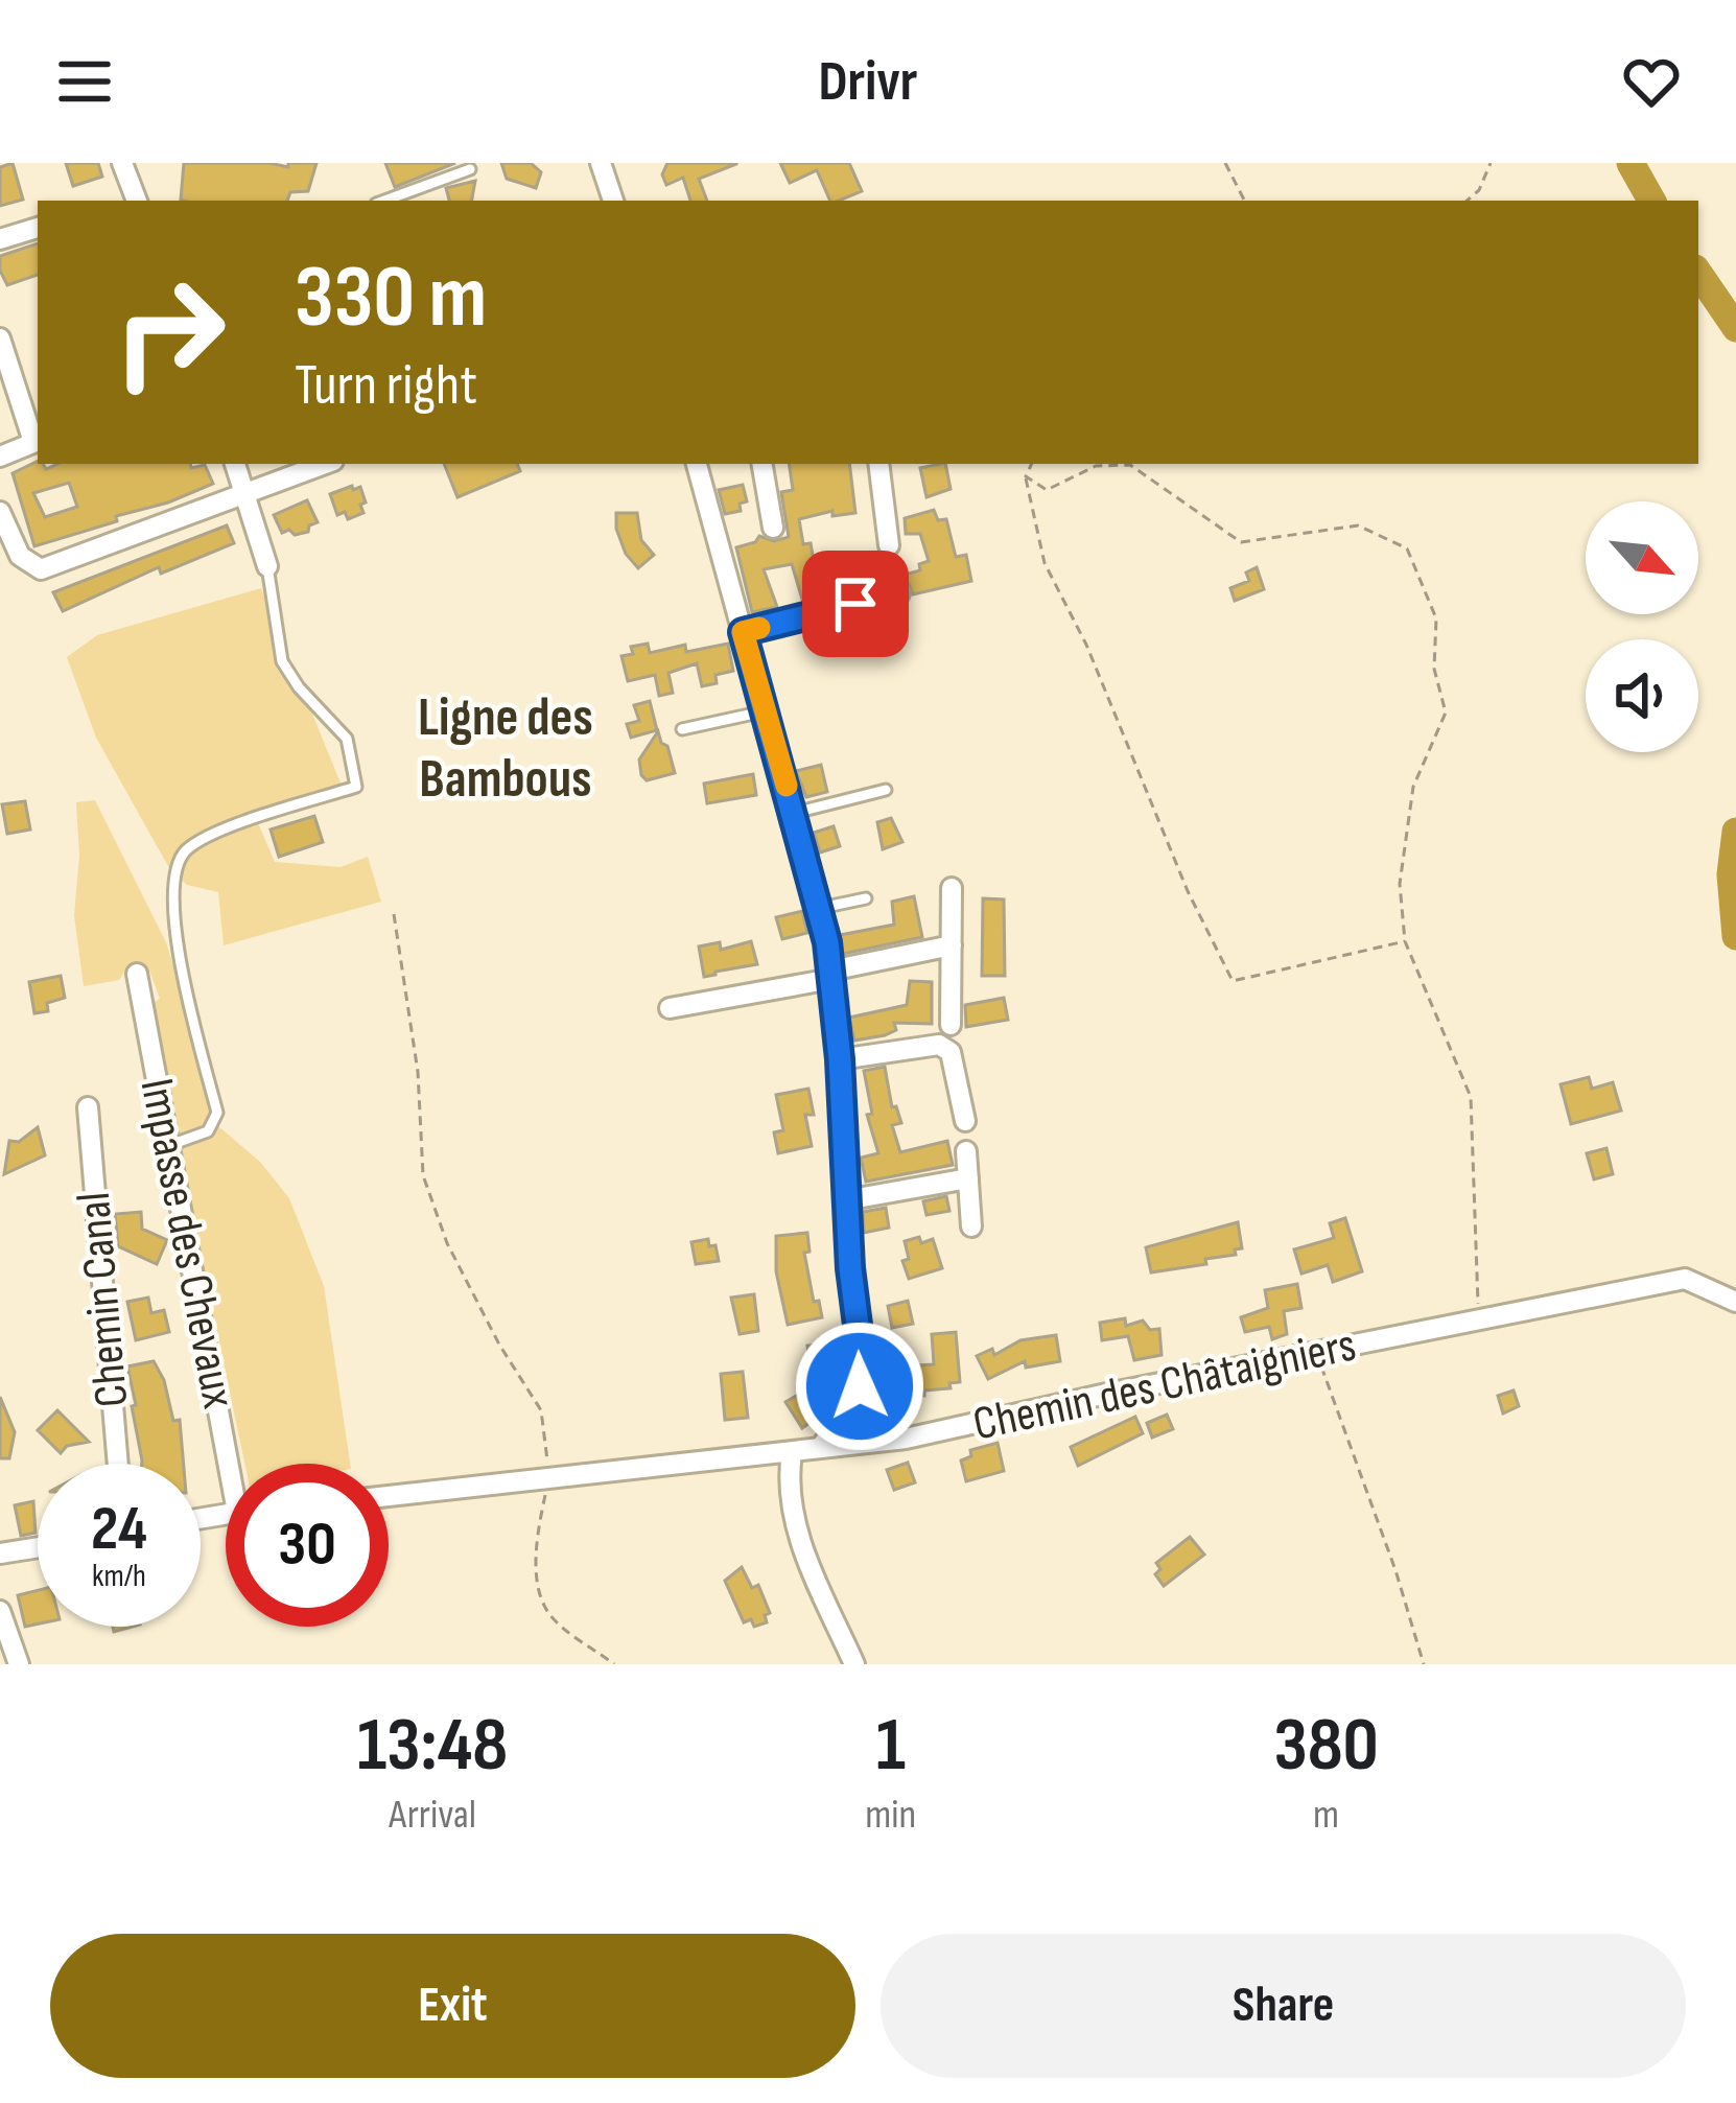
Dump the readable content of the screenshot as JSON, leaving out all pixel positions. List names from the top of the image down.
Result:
{
  "streets": {
    "street": ["Impasse des Chevaux", "Chemin Canal", "Chemin des Châtaigniers"]
  },
  "districts": ["Ligne des Bambous"],
  "north": "bottom right",
  "page": {
    "header": "Drivr",
    "turn": ["330 m", "Turn right"],
    "speed": "24 km/h",
    "limit": "30",
    "eta": [
      "13:48",
      "Arrival",
      "1",
      "min",
      "380",
      "m"
    ],
    "buttons": ["Exit", "Share"]
  }
}
